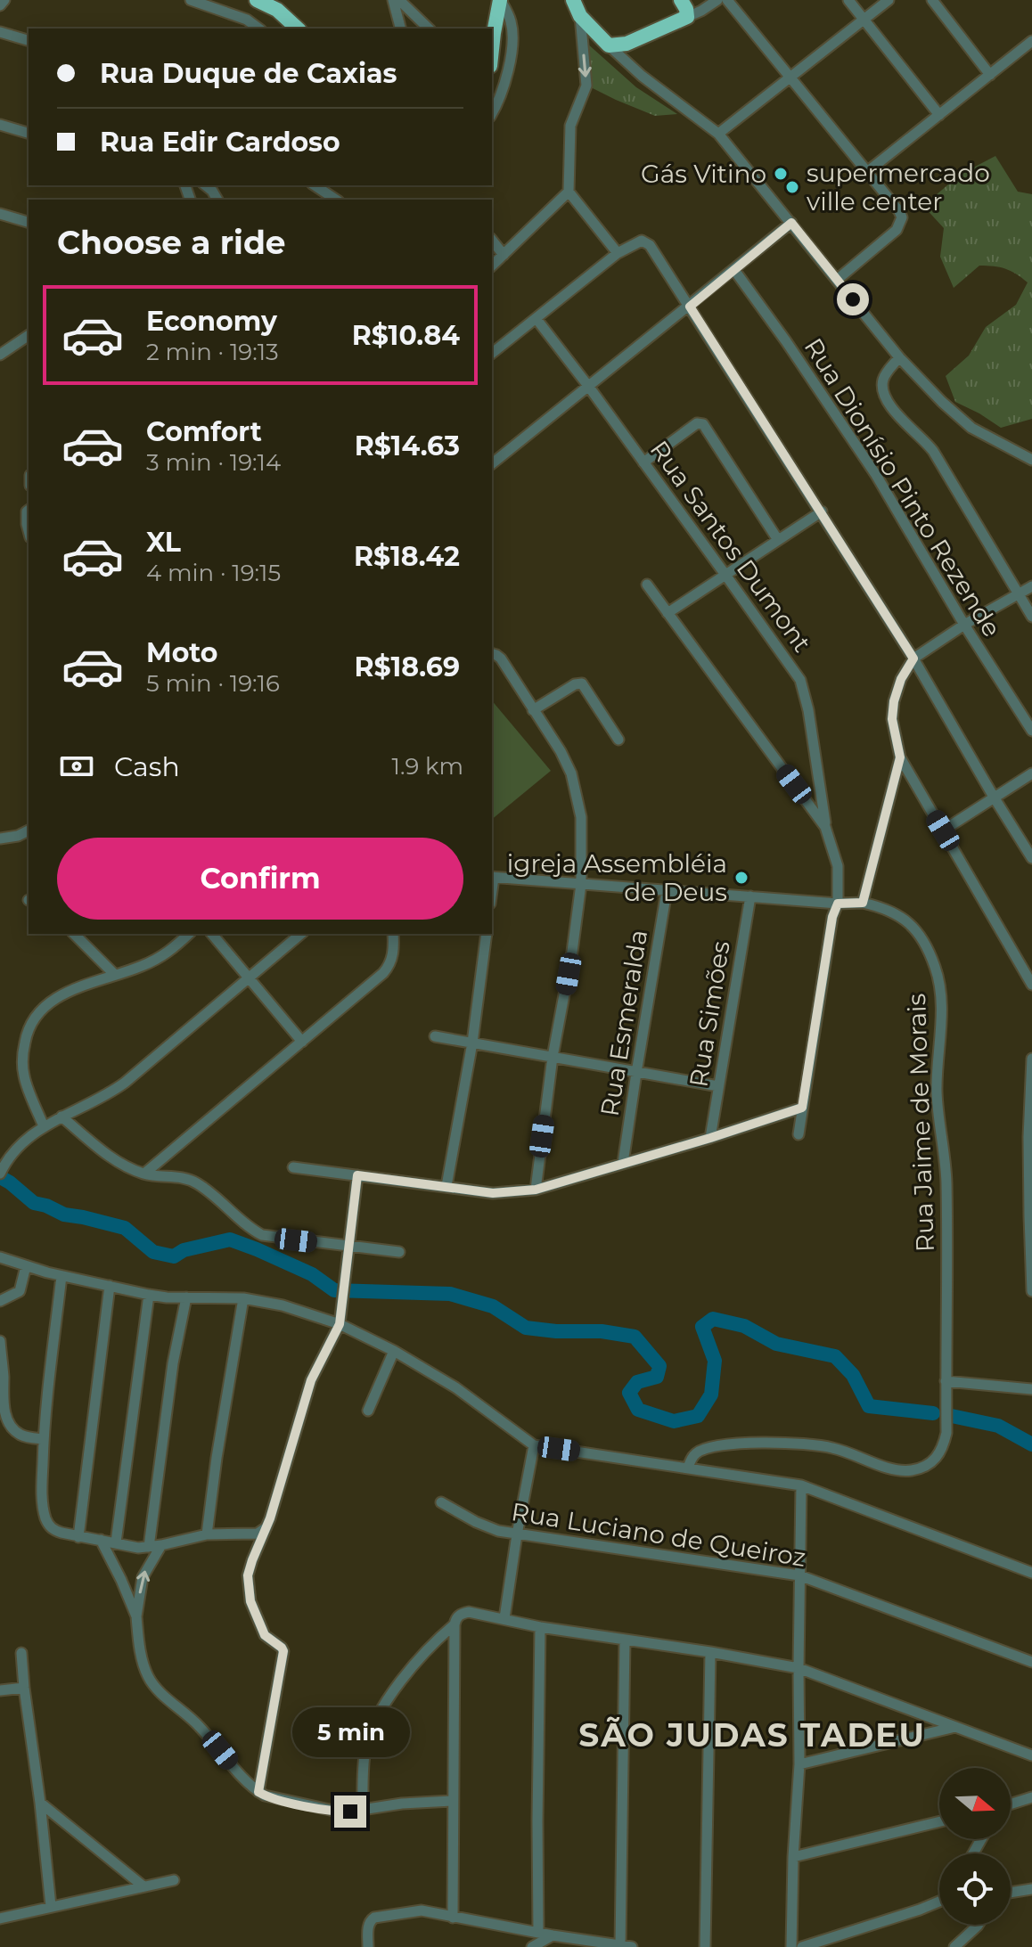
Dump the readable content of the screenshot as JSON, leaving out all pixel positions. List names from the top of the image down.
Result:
{
  "streets": {
    "street": [
      "Rua Dionísio Pinto Rezende",
      "Rua Santos Dumont",
      "Rua Simões",
      "Rua Esmeralda",
      "Rua Jaime de Morais",
      "Rua Luciano de Queiroz"
    ]
  },
  "crossings": [
    ["Rua Simões", "Rua Jaime de Morais"],
    ["Rua Esmeralda", "Rua Jaime de Morais"]
  ],
  "districts": ["SÃO JUDAS TADEU"],
  "places": ["Gás Vitino", "supermercado ville center", "igreja Assembléia de Deus"],
  "north": "right",
  "page": {
    "banner": ["Rua Duque de Caxias", "Rua Edir Cardoso"],
    "heading": "Choose a ride",
    "list": [
      {
        "name": "Economy",
        "note": "2 min · 19:13",
        "value": "R$10.84"
      },
      {
        "name": "Comfort",
        "note": "3 min · 19:14",
        "value": "R$14.63"
      },
      {
        "name": "XL",
        "note": "4 min · 19:15",
        "value": "R$18.42"
      },
      {
        "name": "Moto",
        "note": "5 min · 19:16",
        "value": "R$18.69"
      }
    ],
    "pay": ["Cash", "1.9 km"],
    "buttons": "Confirm",
    "bubble": "5 min"
  }
}
